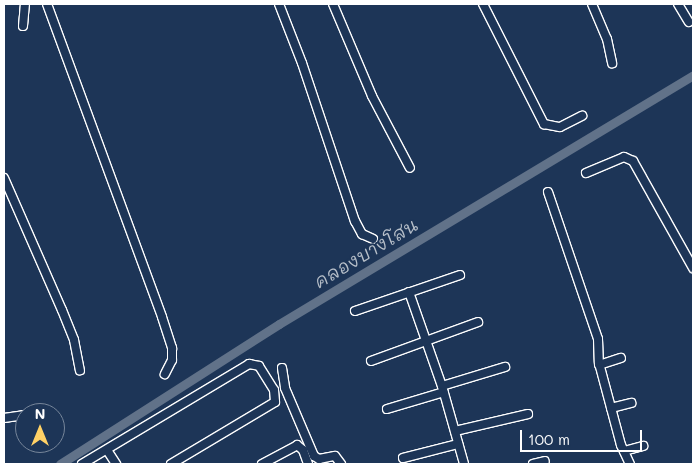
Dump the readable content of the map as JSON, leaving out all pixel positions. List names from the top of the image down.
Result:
{
  "water": ["คลองบางโสน"],
  "scale_bar": "100 m",
  "north": "top"
}
